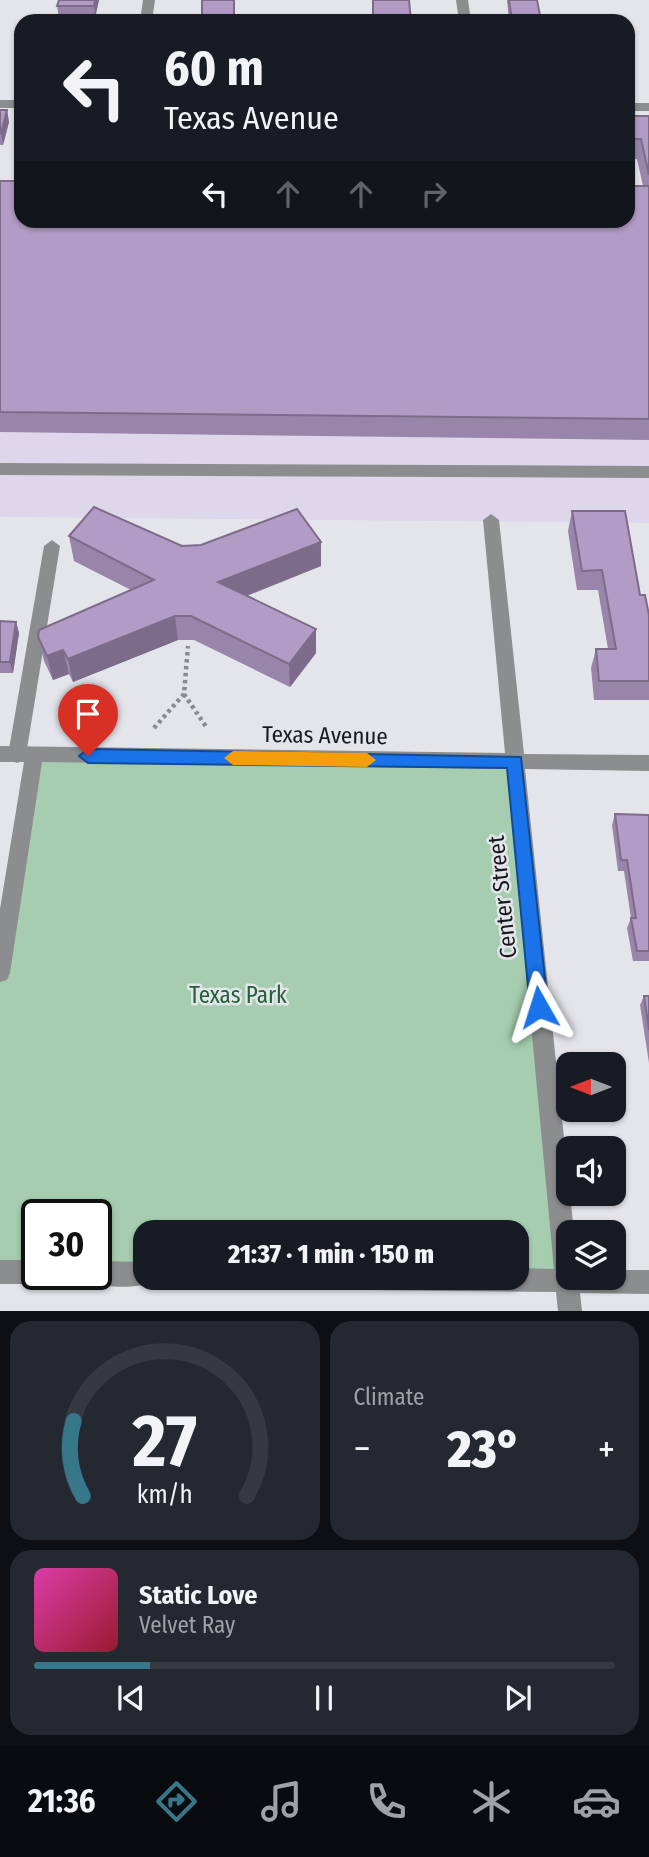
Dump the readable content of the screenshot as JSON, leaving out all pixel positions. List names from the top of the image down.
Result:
{
  "streets": {
    "street": ["Texas Avenue", "Center Street"]
  },
  "crossings": [
    ["Texas Avenue", "Center Street"]
  ],
  "parks": ["Texas Park"],
  "north": "left",
  "page": {
    "turn": ["60 m", "Texas Avenue"],
    "limit": "30",
    "trip": "21:37 · 1 min · 150 m",
    "tile": "Climate",
    "heat": ["−", "23°", "+"],
    "song": ["Static Love", "Velvet Ray"],
    "tabs": "21:36",
    "gauge": ["27", "km/h"]
  }
}
